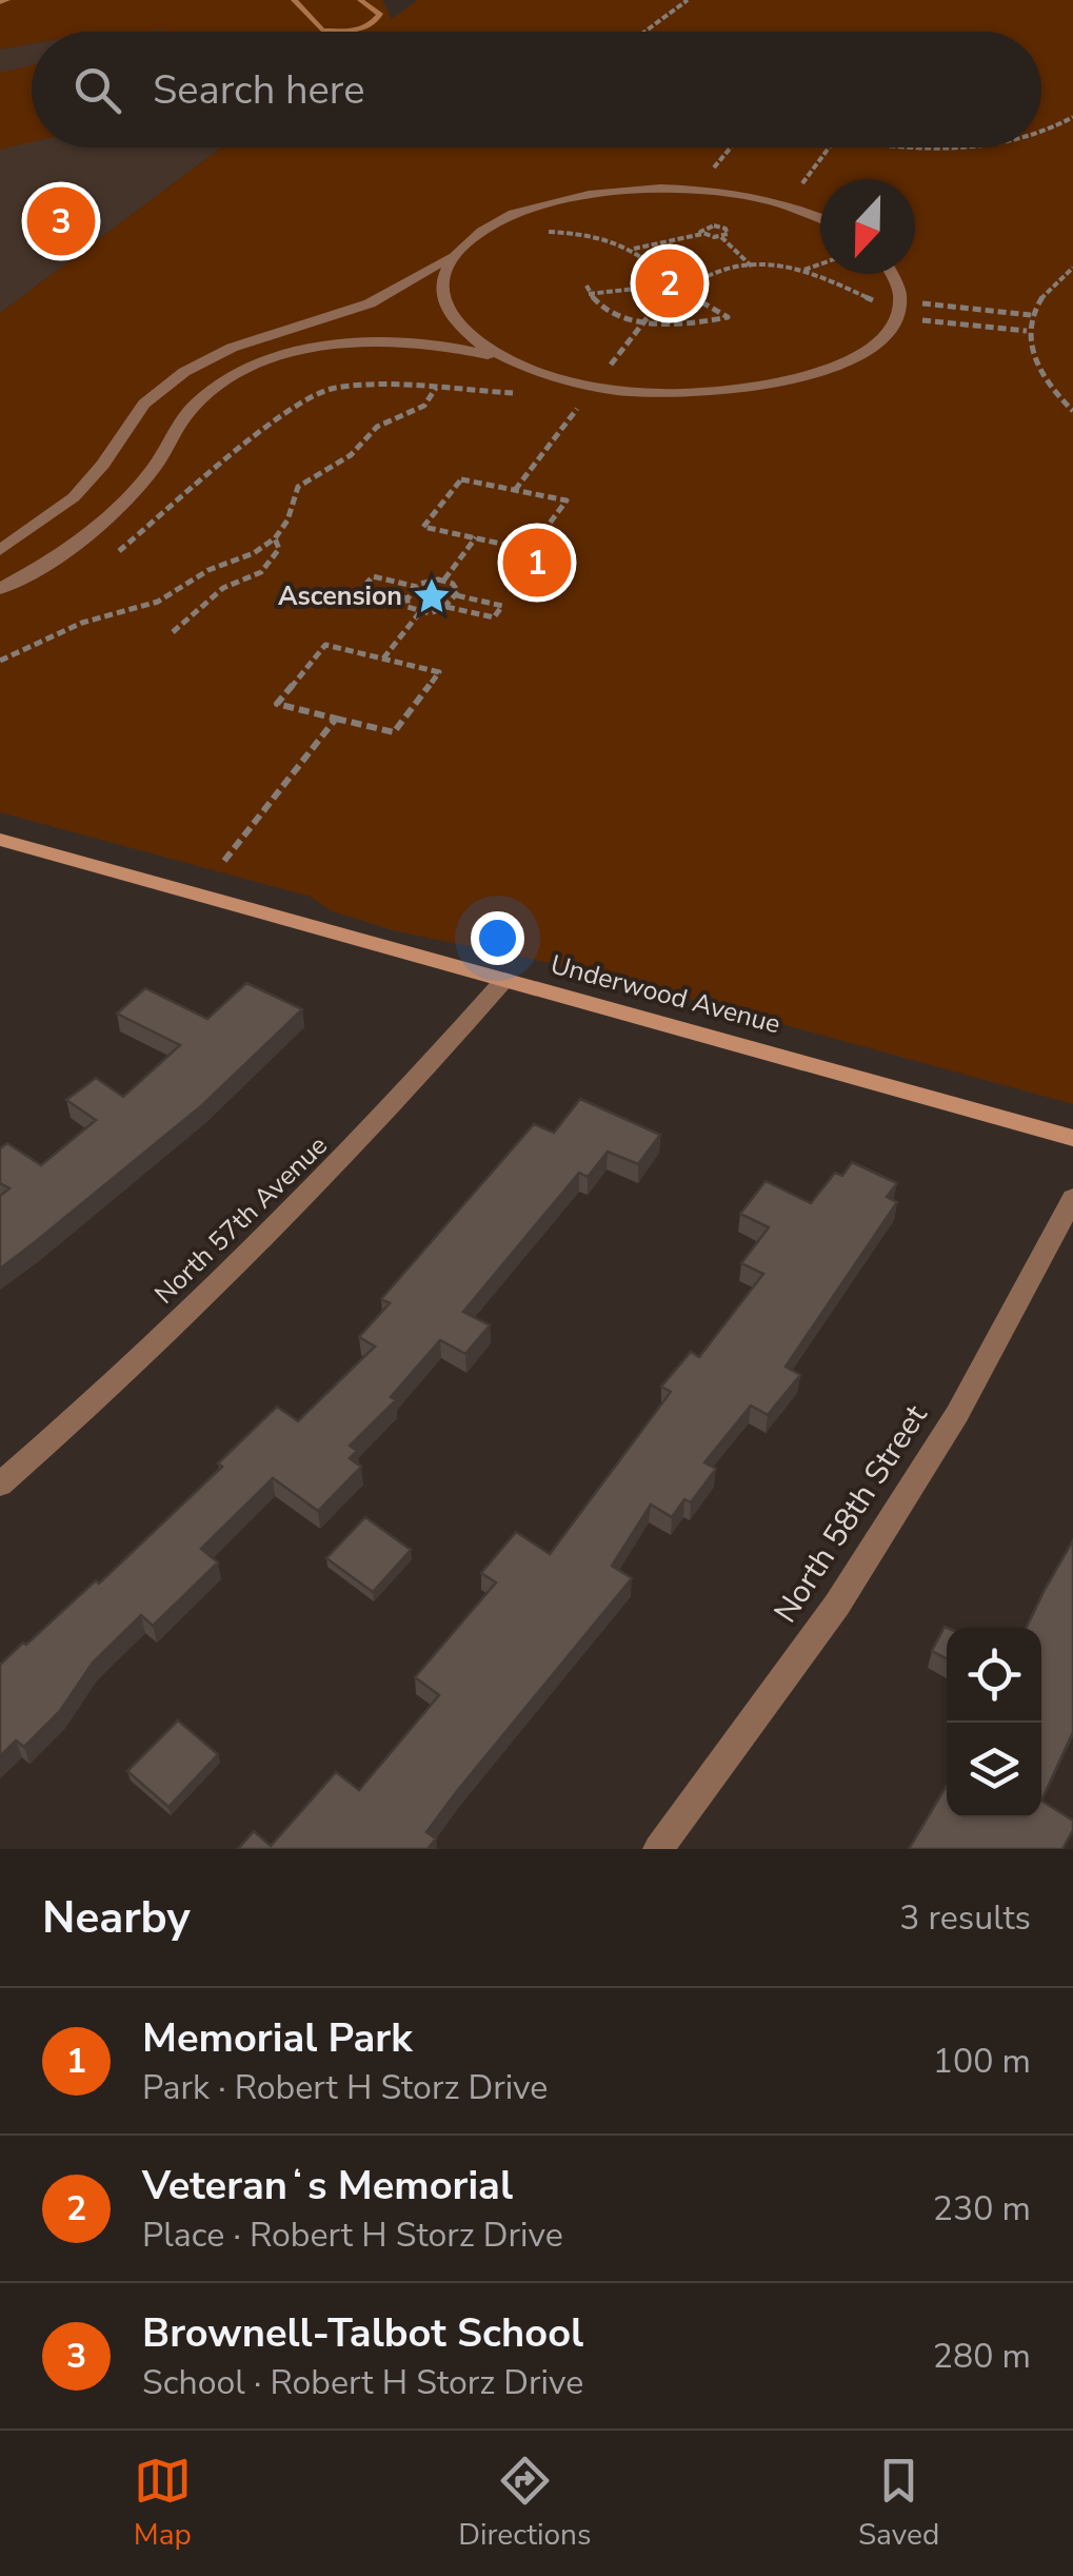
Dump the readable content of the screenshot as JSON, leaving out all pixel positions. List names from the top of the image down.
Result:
{
  "streets": {
    "main road": ["Underwood Avenue"],
    "street": ["North 57th Avenue", "North 58th Street"]
  },
  "crossings": [
    ["Underwood Avenue", "North 57th Avenue"]
  ],
  "places": {
    "place": ["Ascension"]
  },
  "north": "bottom",
  "page": {
    "search": "Search here",
    "pins": ["3", "2", "1"],
    "heading": ["Nearby", "3 results"],
    "list": [
      {
        "mark": "1",
        "name": "Memorial Park",
        "note": "Park · Robert H Storz Drive",
        "value": "100 m"
      },
      {
        "mark": "2",
        "name": "Veteranʻs Memorial",
        "note": "Place · Robert H Storz Drive",
        "value": "230 m"
      },
      {
        "mark": "3",
        "name": "Brownell-Talbot School",
        "note": "School · Robert H Storz Drive",
        "value": "280 m"
      }
    ],
    "nav": ["Map", "Directions", "Saved"]
  }
}
